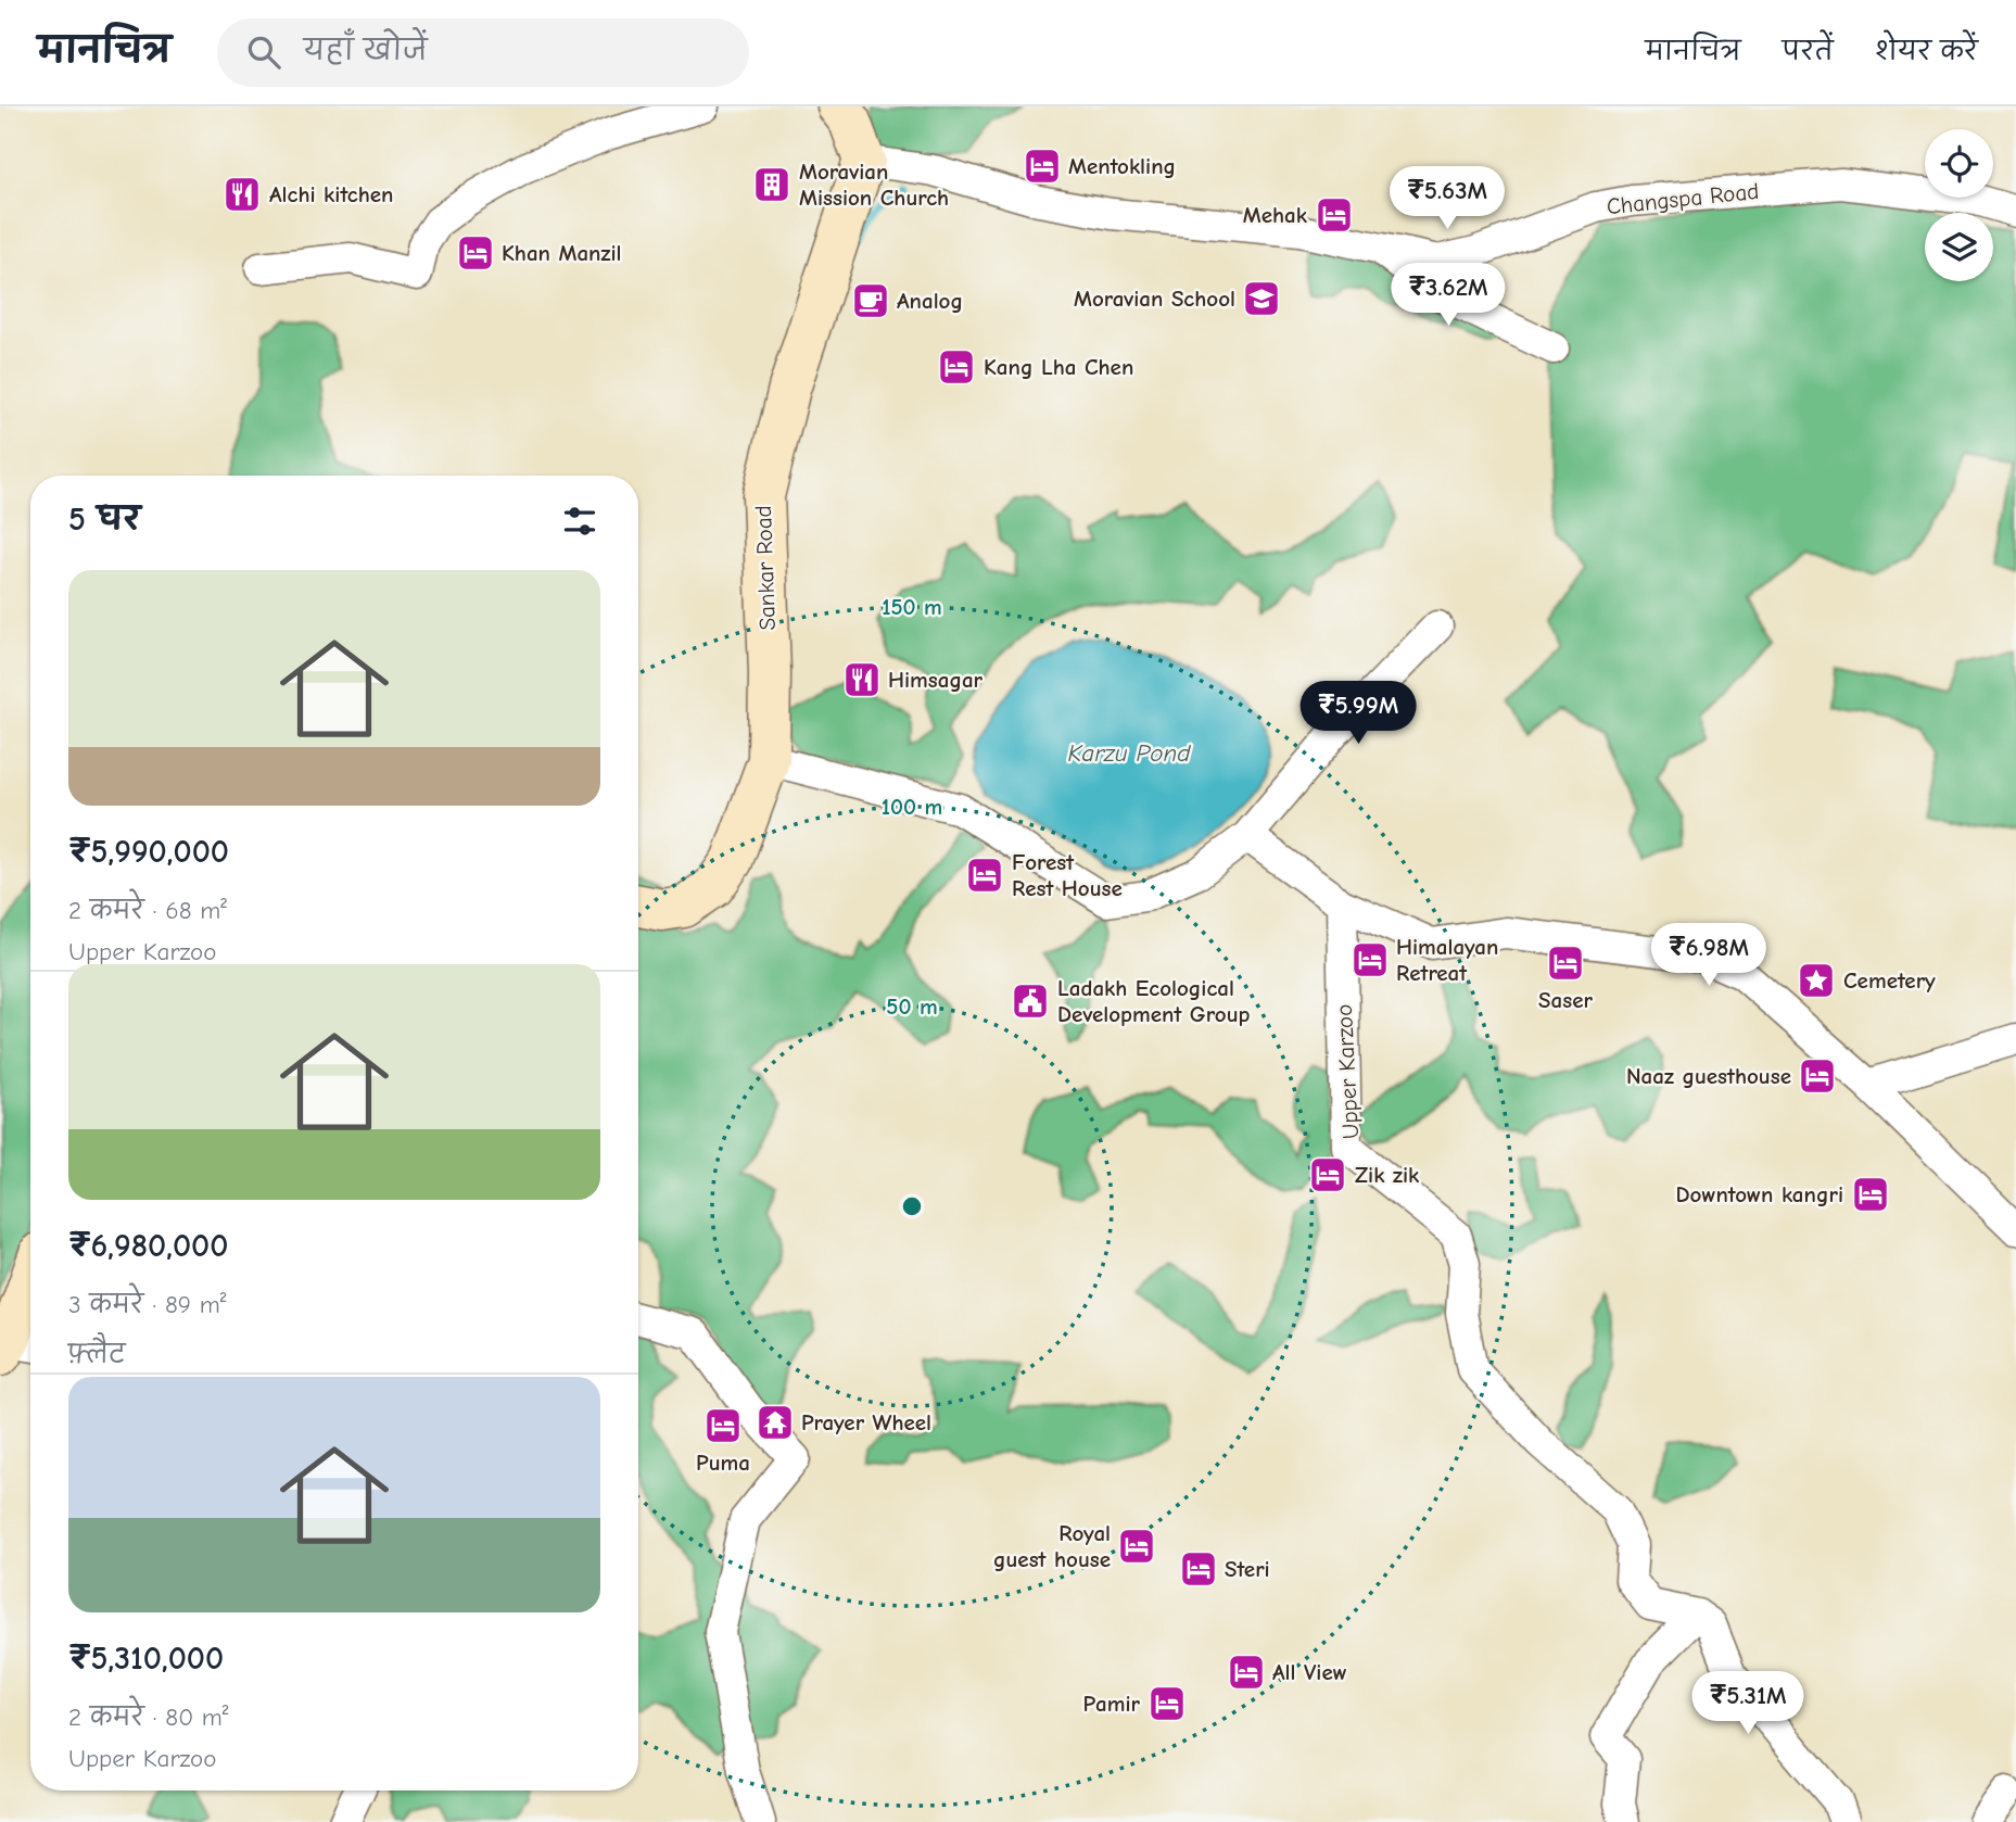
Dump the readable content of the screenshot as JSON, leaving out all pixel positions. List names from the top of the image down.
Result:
{
  "streets": {
    "main road": ["Sankar Road"],
    "street": ["Changspa Road", "Upper Karzoo"]
  },
  "crossings": [
    ["Changspa Road", "Sankar Road"]
  ],
  "water": ["Karzu Pond"],
  "places": {
    "hotel": [
      "Mentokling",
      "Mehak",
      "Khan Manzil",
      "Kang Lha Chen",
      "Forest Rest House",
      "Himalayan Retreat",
      "Saser",
      "Naaz guesthouse",
      "Zik zik",
      "Downtown kangri",
      "Puma",
      "Royal guest house",
      "Steri",
      "All View",
      "Pamir"
    ],
    "building": ["Moravian Mission Church"],
    "restaurant": ["Alchi kitchen", "Himsagar"],
    "school or university": ["Moravian School"],
    "cafe": ["Analog"],
    "place": ["Cemetery"],
    "public building": ["Ladakh Ecological Development Group"],
    "temple": ["Prayer Wheel"]
  },
  "page": {
    "header": "मानचित्र",
    "search": "यहाँ खोजें",
    "nav": ["मानचित्र", "परतें", "शेयर करें"],
    "price": [
      "₹5.63M",
      "₹3.62M",
      "₹5.99M",
      "₹6.98M",
      "₹5.31M"
    ],
    "heading": "5 घर",
    "list": [
      {
        "name": "₹5,990,000",
        "note": "2 कमरे · 68 m² · Upper Karzoo"
      },
      {
        "name": "₹6,980,000",
        "note": "3 कमरे · 89 m² · फ़्लैट"
      },
      {
        "name": "₹5,310,000",
        "note": "2 कमरे · 80 m² · Upper Karzoo"
      }
    ]
  },
  "rings": ["150 m", "100 m", "50 m"]
}
